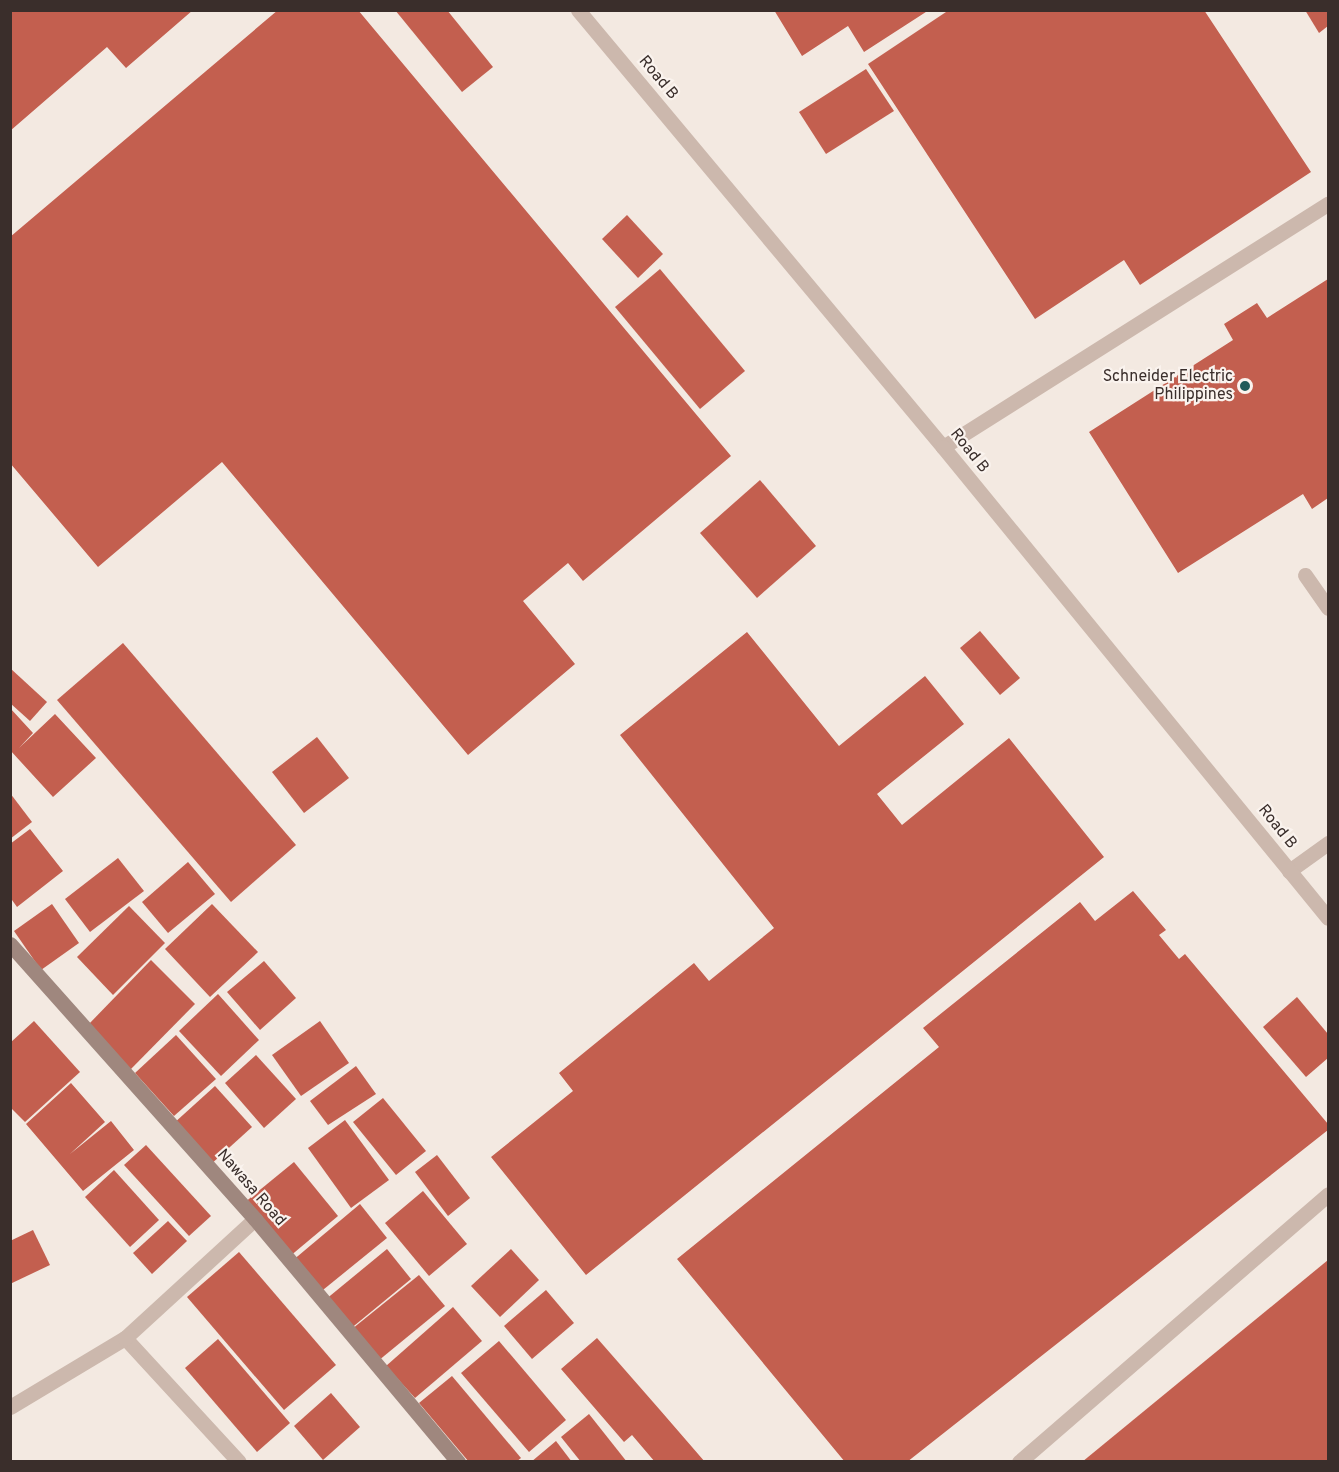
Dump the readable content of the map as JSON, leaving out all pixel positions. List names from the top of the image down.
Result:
{
  "streets": {
    "street": ["Road B", "Nawasa Road"]
  },
  "places": ["Schneider Electric Philippines"]
}
